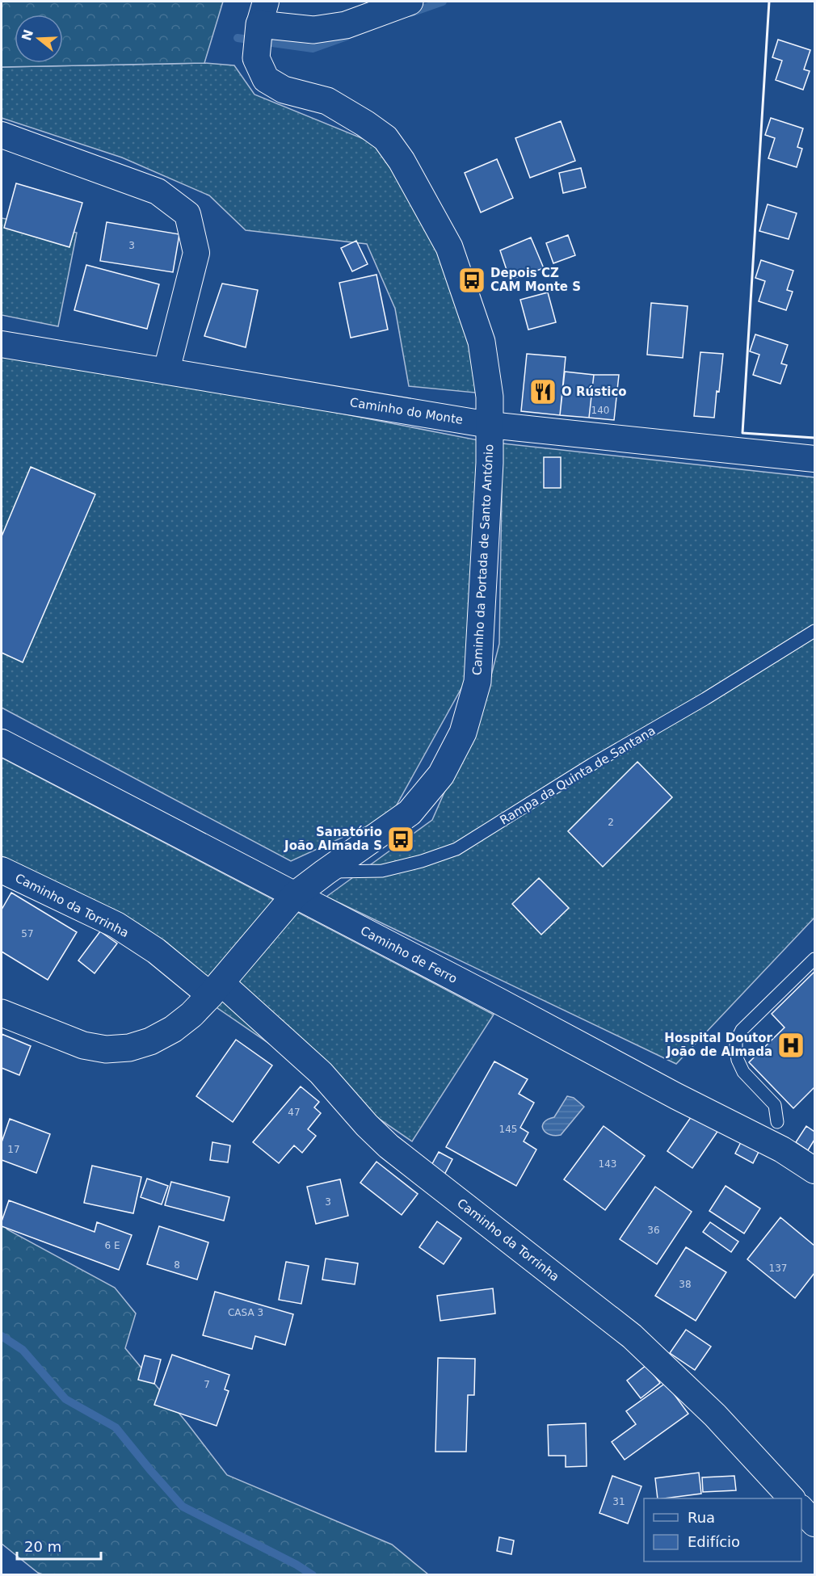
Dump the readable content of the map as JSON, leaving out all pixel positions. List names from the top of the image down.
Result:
{
  "streets": {
    "street": [
      "Caminho do Monte",
      "Caminho da Portada de Santo António",
      "Caminho da Torrinha",
      "Caminho de Ferro"
    ],
    "lane": ["Rampa da Quinta de Santana"]
  },
  "crossings": [
    ["Caminho do Monte", "Caminho da Portada de Santo António"],
    ["Caminho da Portada de Santo António", "Rampa da Quinta de Santana"],
    ["Caminho da Portada de Santo António", "Caminho da Torrinha"],
    ["Caminho da Portada de Santo António", "Caminho de Ferro"]
  ],
  "places": {
    "bus stop": ["Depois CZ CAM Monte S", "Sanatório João Almada S"],
    "restaurant": ["O Rústico"],
    "hospital": ["Hospital Doutor João de Almada"]
  },
  "house_numbers": [
    "3",
    "140",
    "2",
    "57",
    "47",
    "145",
    "17",
    "143",
    "3",
    "36",
    "6 E",
    "8",
    "137",
    "38",
    "CASA 3",
    "7",
    "31"
  ],
  "legend": ["Rua", "Edifício"],
  "scale_bar": "20 m",
  "north": "left"
}
